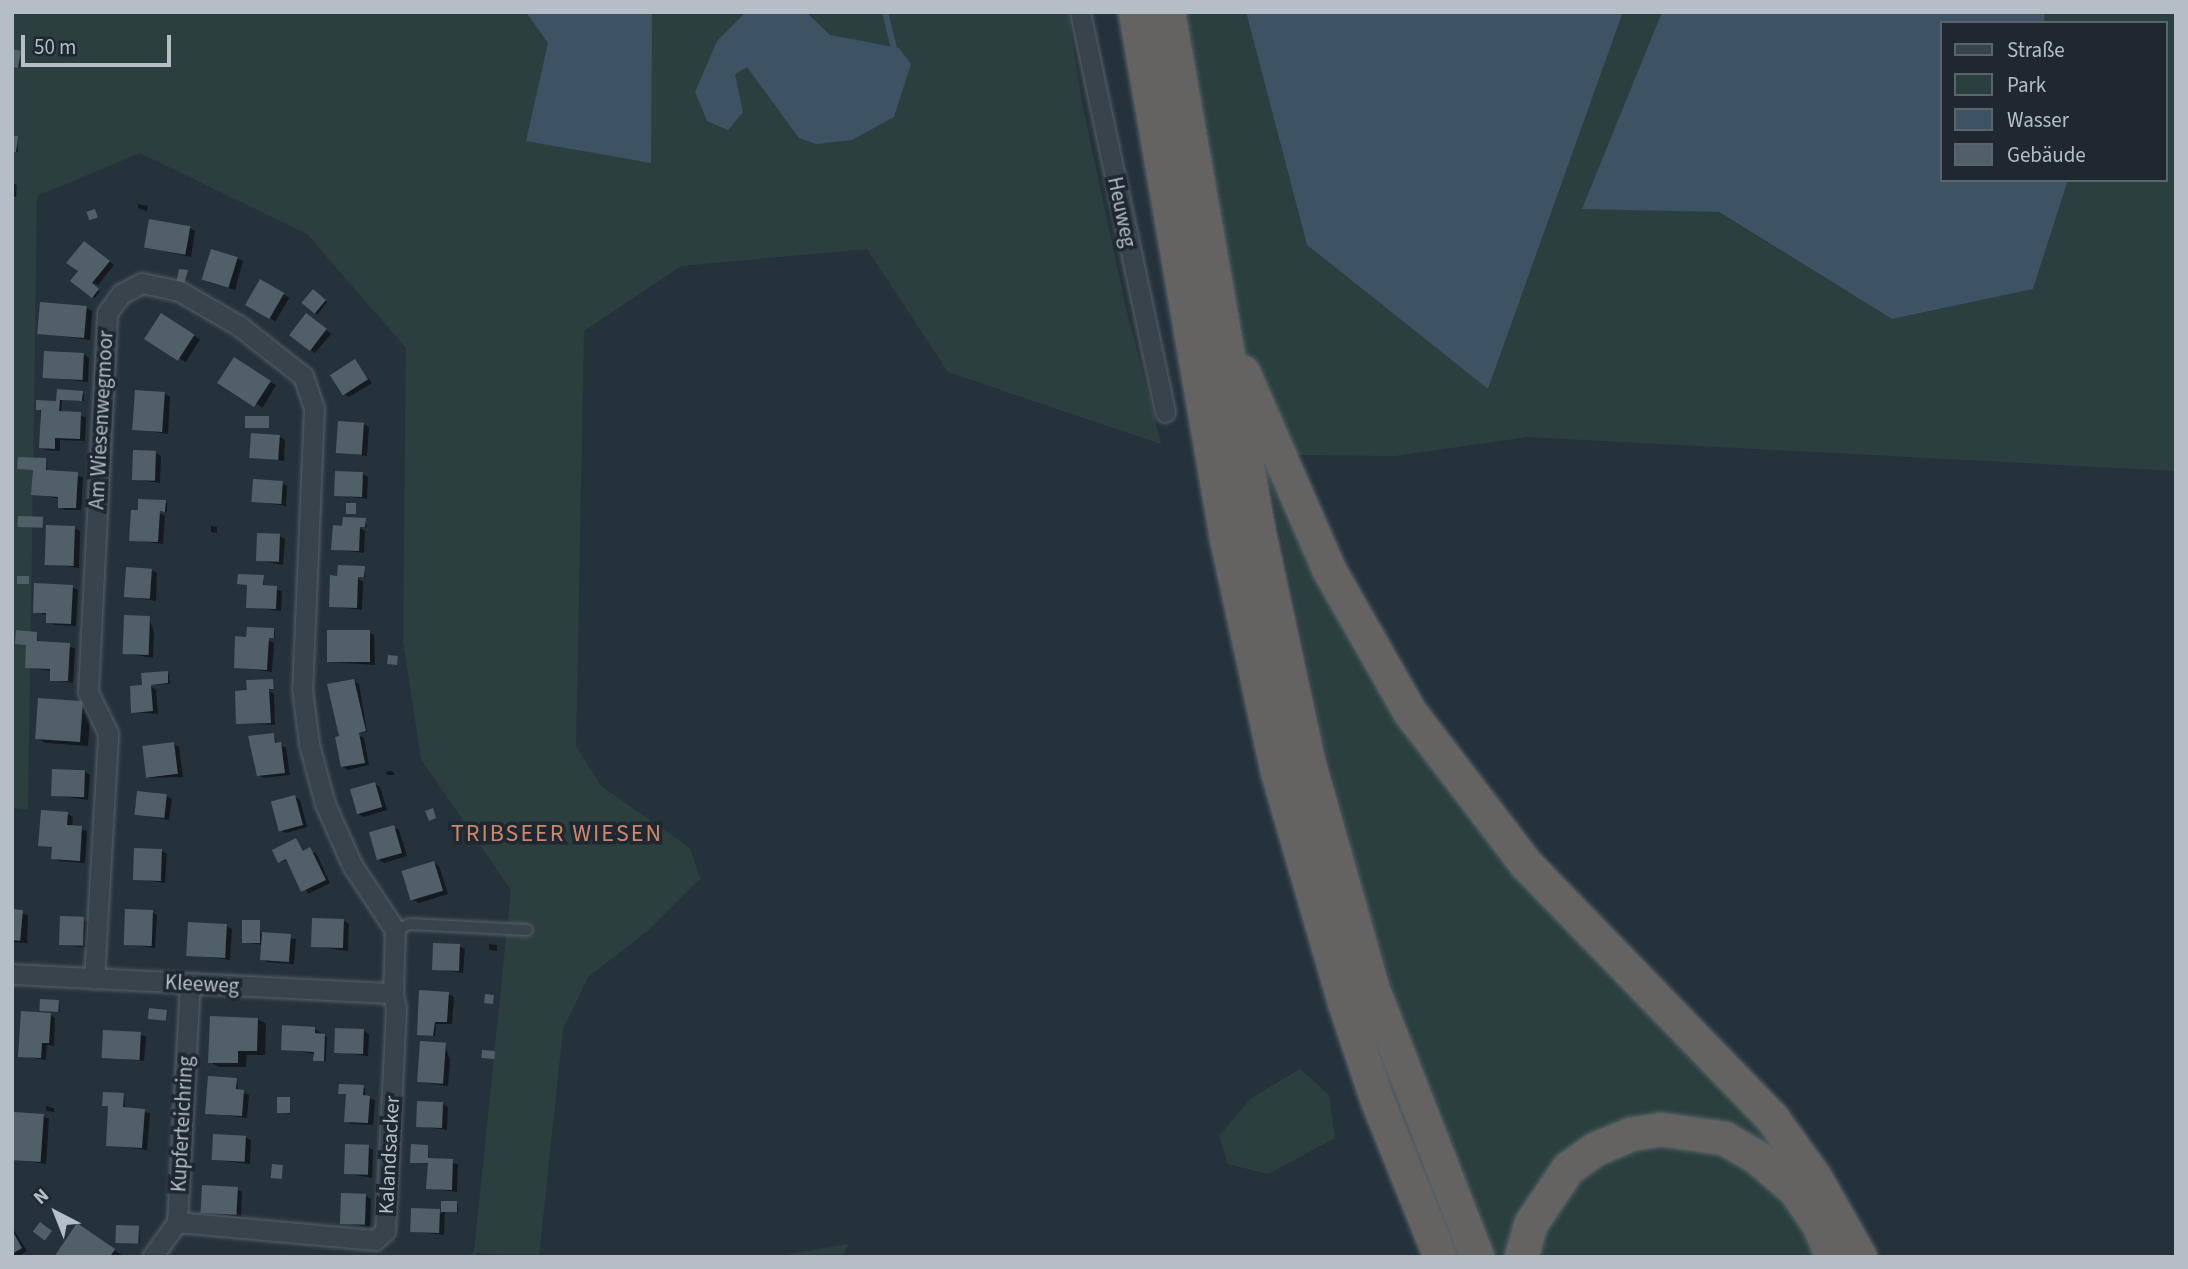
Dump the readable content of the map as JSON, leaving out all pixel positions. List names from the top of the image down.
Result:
{
  "streets": {
    "street": [
      "Heuweg",
      "Am Wiesenwegmoor",
      "Kleeweg",
      "Kupferteichring",
      "Kalandsacker"
    ]
  },
  "crossings": [
    ["Am Wiesenwegmoor", "Kleeweg"],
    ["Kleeweg", "Kupferteichring"],
    ["Kleeweg", "Kalandsacker"],
    ["Kupferteichring", "Kalandsacker"]
  ],
  "districts": ["TRIBSEER WIESEN"],
  "legend": [
    "Straße",
    "Park",
    "Wasser",
    "Gebäude"
  ],
  "scale_bar": "50 m",
  "north": "top left"
}
